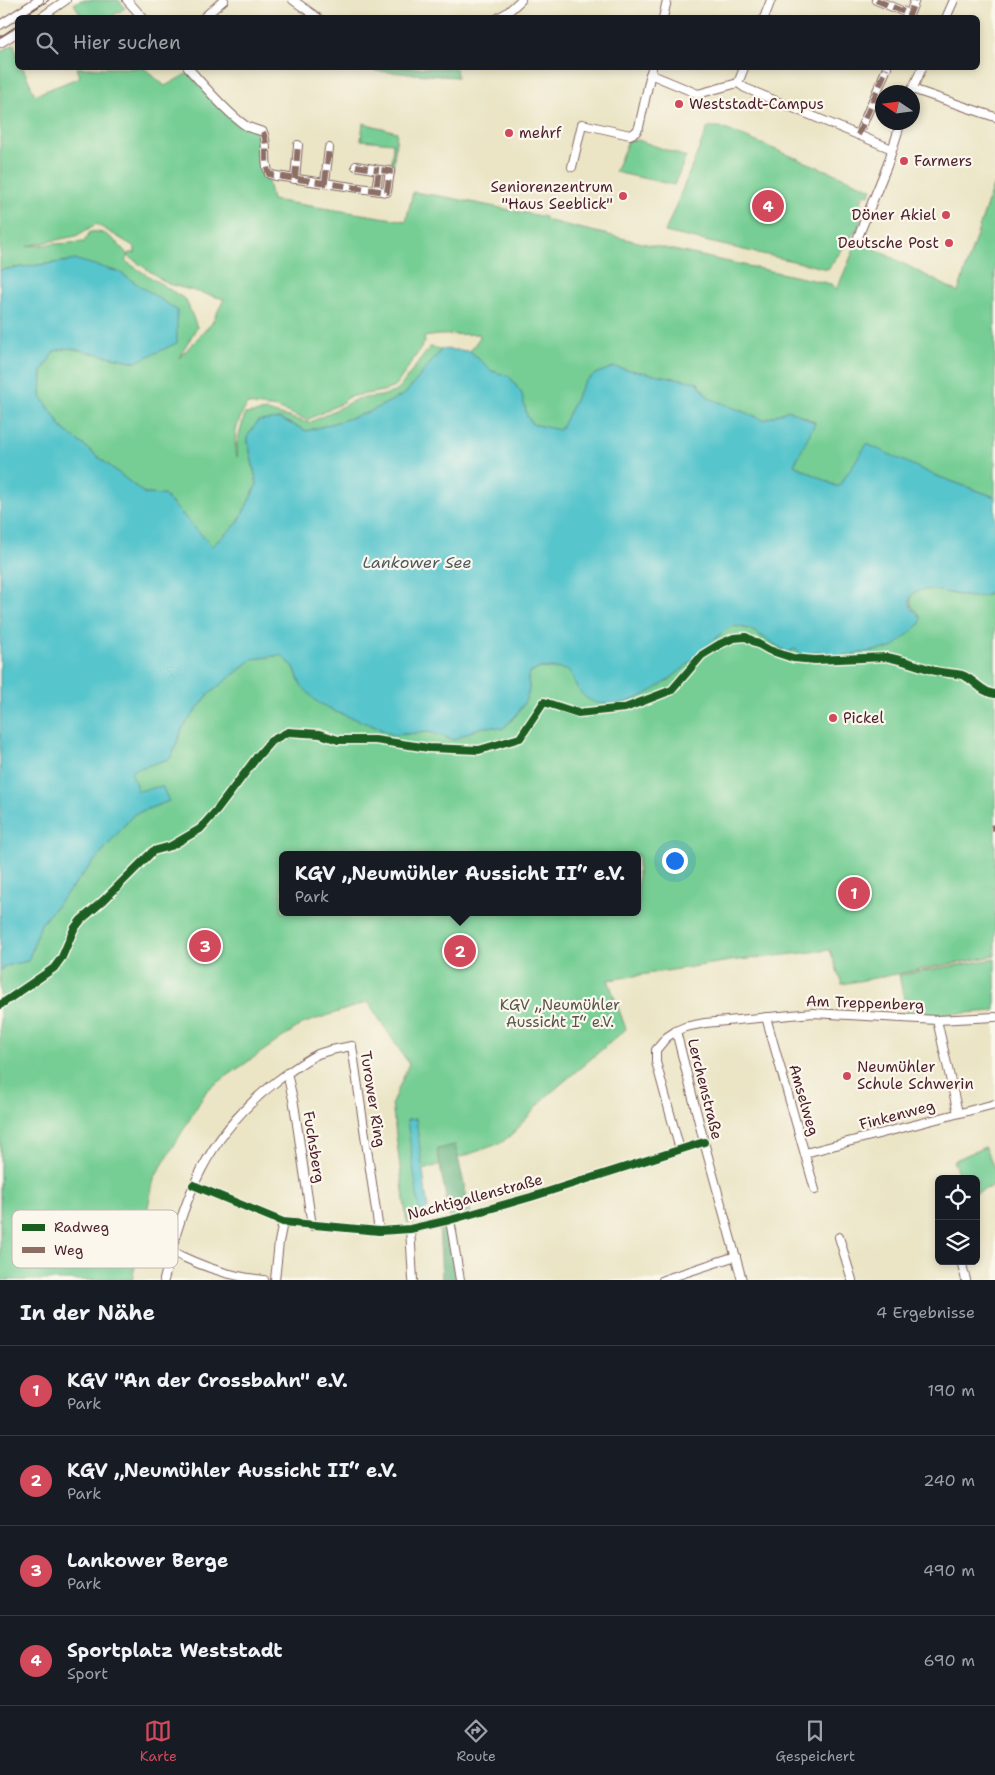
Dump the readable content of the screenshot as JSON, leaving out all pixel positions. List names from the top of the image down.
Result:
{
  "streets": {
    "street": [
      "Am Treppenberg",
      "Lerchenstraße",
      "Turower Ring",
      "Amselweg",
      "Finkenweg",
      "Fuchsberg",
      "Nachtigallenstraße"
    ]
  },
  "crossings": [
    ["Am Treppenberg", "Lerchenstraße"],
    ["Am Treppenberg", "Amselweg"],
    ["Lerchenstraße", "Nachtigallenstraße"],
    ["Turower Ring", "Fuchsberg"],
    ["Turower Ring", "Nachtigallenstraße"],
    ["Amselweg", "Finkenweg"],
    ["Fuchsberg", "Nachtigallenstraße"]
  ],
  "water": ["Lankower See"],
  "parks": ["KGV „Neumühler Aussicht I“ e.V."],
  "places": [
    "Weststadt-Campus",
    "mehrf",
    "Farmers",
    "Seniorenzentrum \"Haus Seeblick\"",
    "Döner Akiel",
    "Deutsche Post",
    "Pickel",
    "Neumühler Schule Schwerin"
  ],
  "legend": ["Radweg", "Weg"],
  "north": "left",
  "page": {
    "search": "Hier suchen",
    "pins": [
      "4",
      "1",
      "3",
      "2"
    ],
    "popup": ["KGV „Neumühler Aussicht II“ e.V.", "Park"],
    "heading": ["In der Nähe", "4 Ergebnisse"],
    "list": [
      {
        "mark": "1",
        "name": "KGV \"An der Crossbahn\" e.V.",
        "note": "Park",
        "value": "190 m"
      },
      {
        "mark": "2",
        "name": "KGV „Neumühler Aussicht II“ e.V.",
        "note": "Park",
        "value": "240 m"
      },
      {
        "mark": "3",
        "name": "Lankower Berge",
        "note": "Park",
        "value": "490 m"
      },
      {
        "mark": "4",
        "name": "Sportplatz Weststadt",
        "note": "Sport",
        "value": "690 m"
      }
    ],
    "nav": ["Karte", "Route", "Gespeichert"]
  }
}
